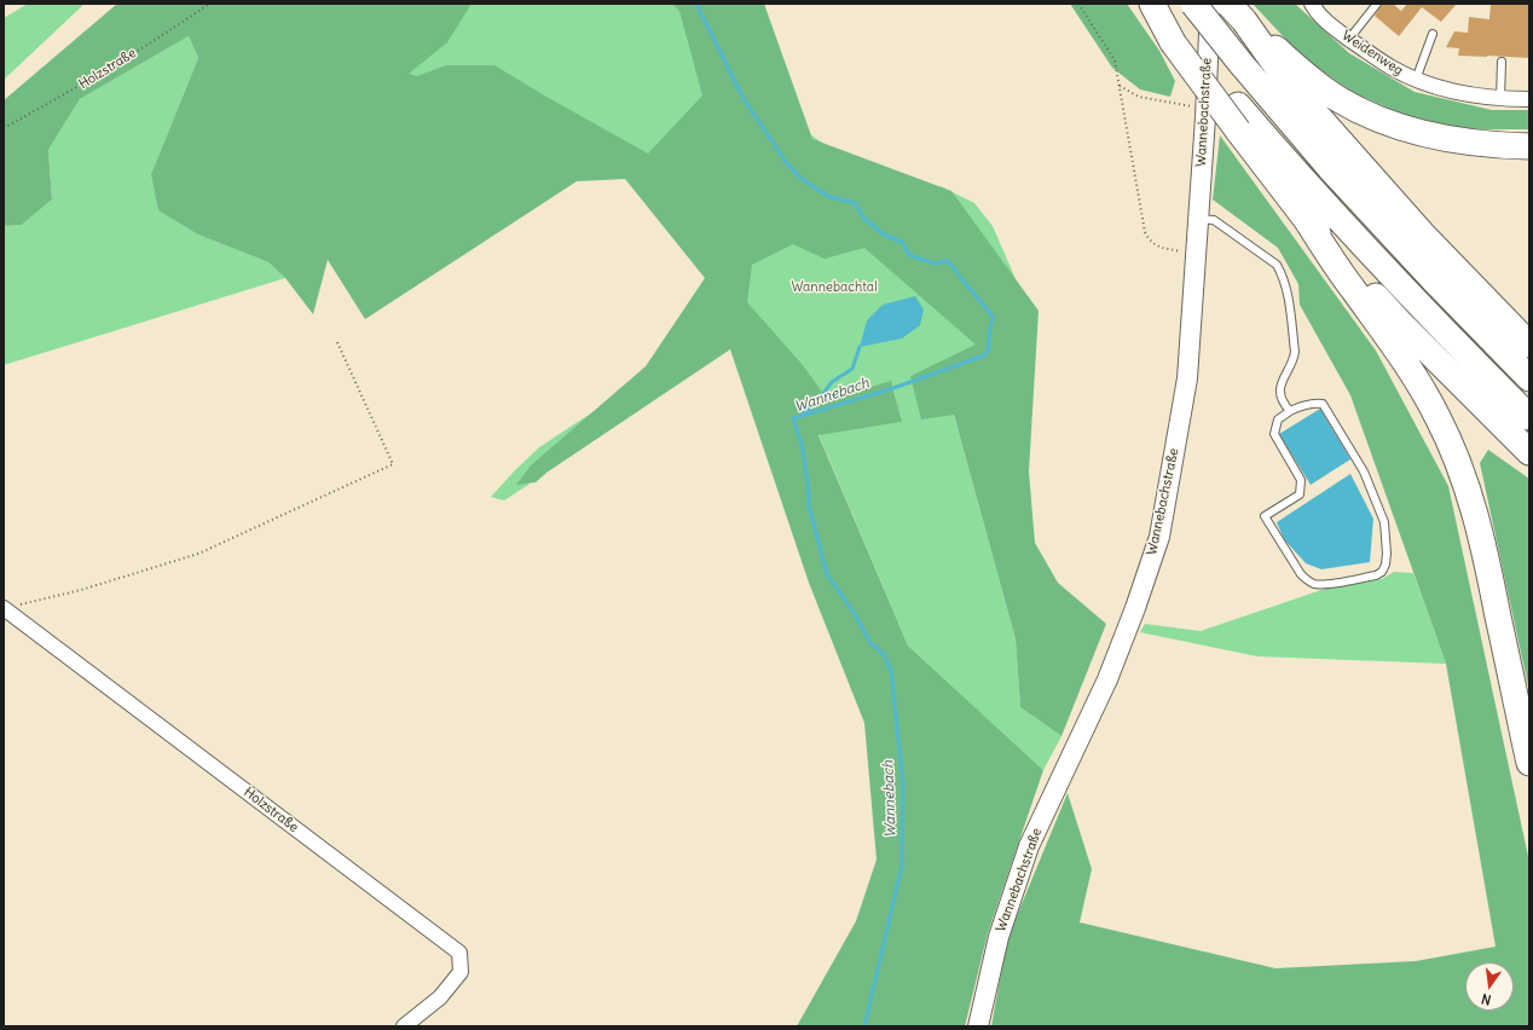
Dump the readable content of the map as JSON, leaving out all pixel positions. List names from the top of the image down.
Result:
{
  "streets": {
    "main road": ["Wannebachstraße"],
    "street": ["Weidenweg", "Holzstraße"]
  },
  "water": ["Wannebach"],
  "parks": ["Wannebachtal"],
  "north": "bottom"
}
